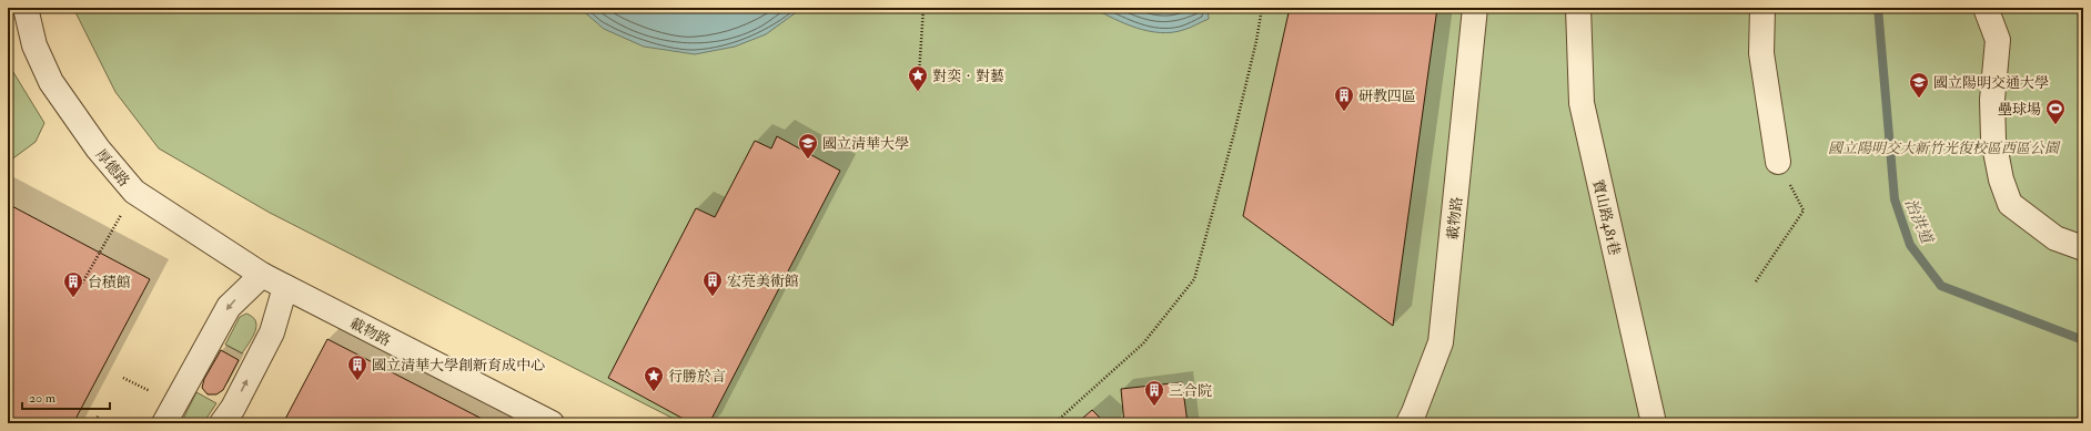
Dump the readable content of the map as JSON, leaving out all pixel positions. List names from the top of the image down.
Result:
{
  "streets": {
    "lane": ["厚德路", "寶山路481巷", "載物路"]
  },
  "crossings": [
    ["厚德路", "載物路"]
  ],
  "water": ["治洪道"],
  "parks": ["國立陽明交大新竹光復校區西區公園"],
  "places": {
    "place": ["對奕‧對藝", "行勝於言"],
    "school or university": ["國立陽明交通大學", "國立清華大學"],
    "building": [
      "研教四區",
      "宏亮美術館",
      "台積館",
      "國立清華大學創新育成中心",
      "三合院"
    ],
    "sports": ["壘球場"]
  },
  "scale_bar": "20 m"
}
